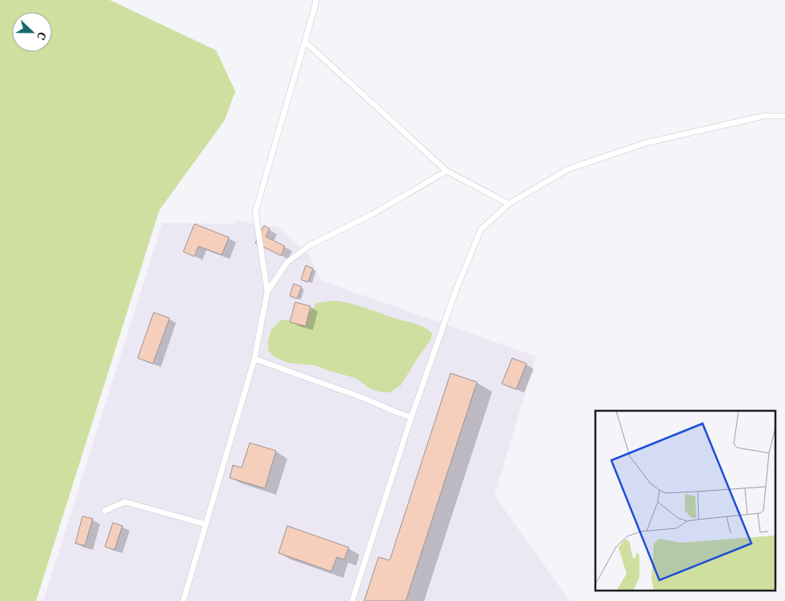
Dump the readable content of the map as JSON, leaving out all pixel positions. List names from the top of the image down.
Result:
{
  "north": "right"
}
